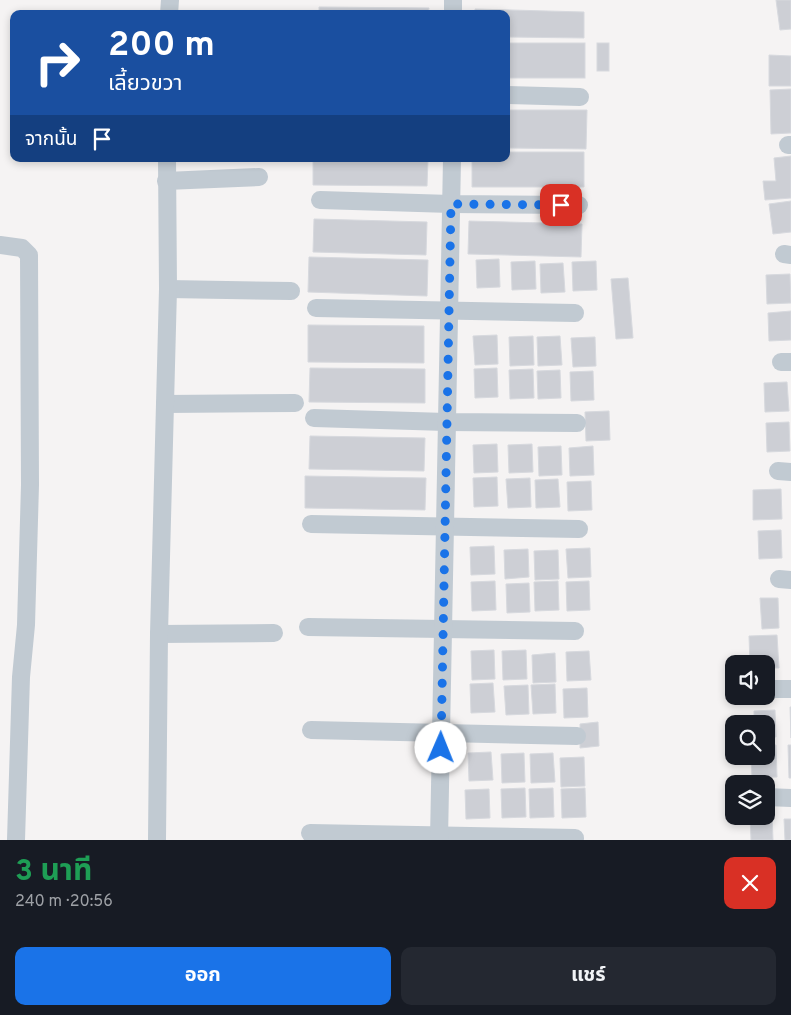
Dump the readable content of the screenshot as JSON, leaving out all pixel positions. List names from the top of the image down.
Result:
{
  "page": {
    "turn": ["200 m", "เลี้ยวขวา"],
    "then": "จากนั้น",
    "heading": ["3 นาที", "240 m · 20:56"],
    "buttons": ["ออก", "แชร์"]
  }
}
